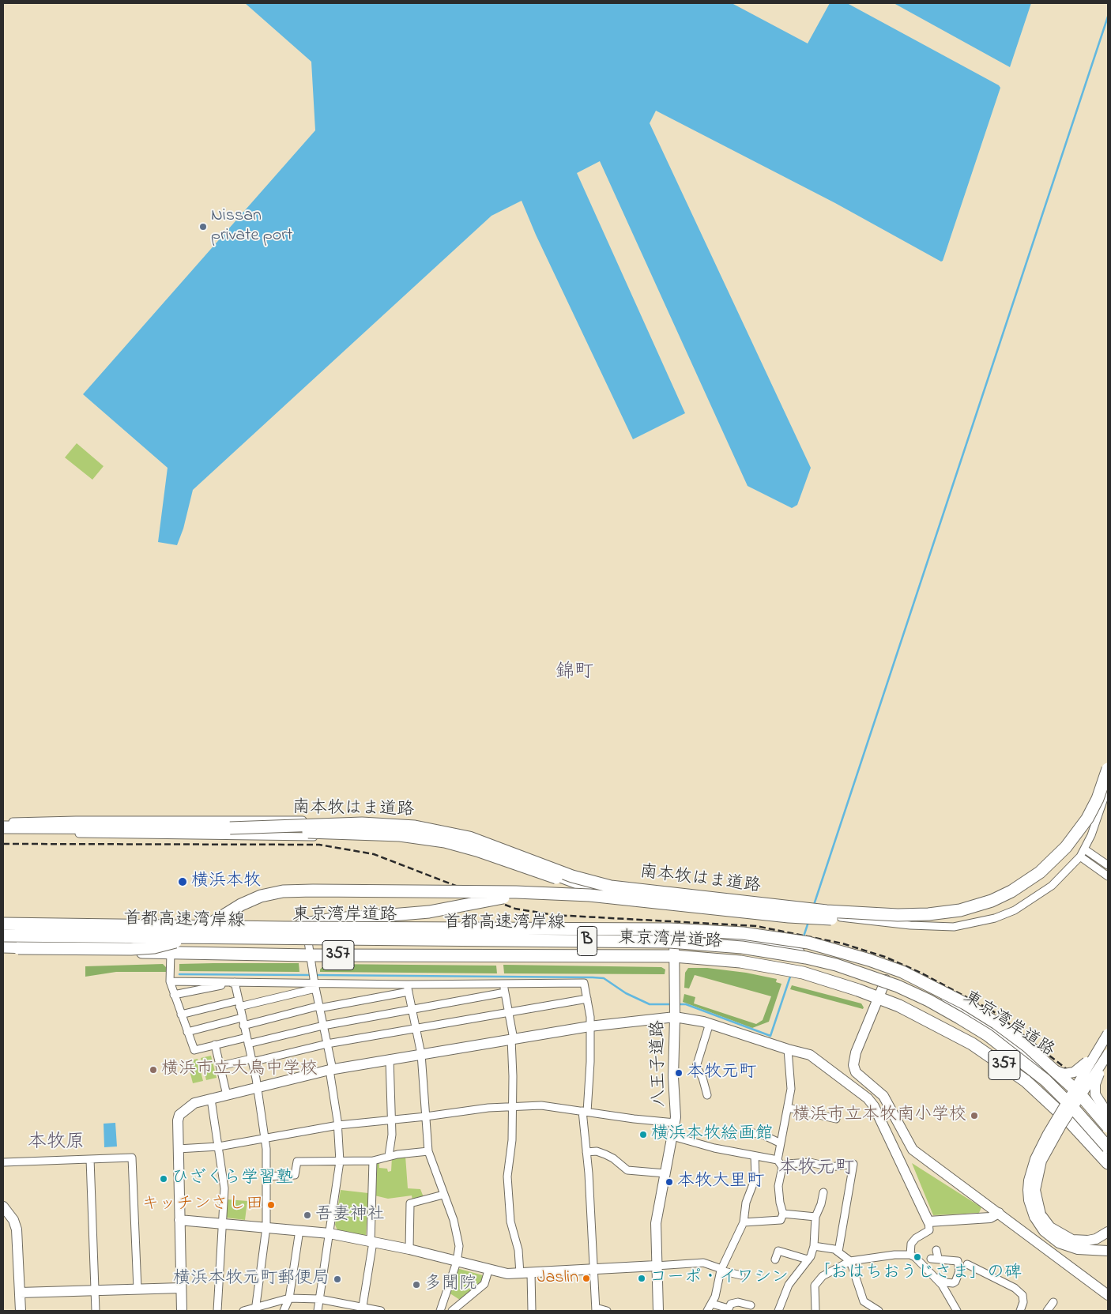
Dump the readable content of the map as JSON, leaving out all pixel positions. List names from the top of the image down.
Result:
{
  "streets": {
    "highway": [
      "南本牧はま道路",
      "東京湾岸道路",
      "首都高速湾岸線",
      "B",
      "357"
    ],
    "street": ["八王子道路"]
  },
  "crossings": [
    ["東京湾岸道路", "首都高速湾岸線"],
    ["東京湾岸道路", "八王子道路"]
  ],
  "districts": ["錦町", "本牧原", "本牧元町"],
  "places": [
    "Nissan private port",
    "横浜本牧",
    "横浜市立大鳥中学校",
    "本牧元町",
    "横浜市立本牧南小学校",
    "横浜本牧絵画館",
    "ひざくら学習塾",
    "本牧大里町",
    "キッチンさし田",
    "吾妻神社",
    "「おはちおうじさま」の碑",
    "Jaslin",
    "コーポ・イワシン",
    "横浜本牧元町郵便局",
    "多聞院"
  ]
}
